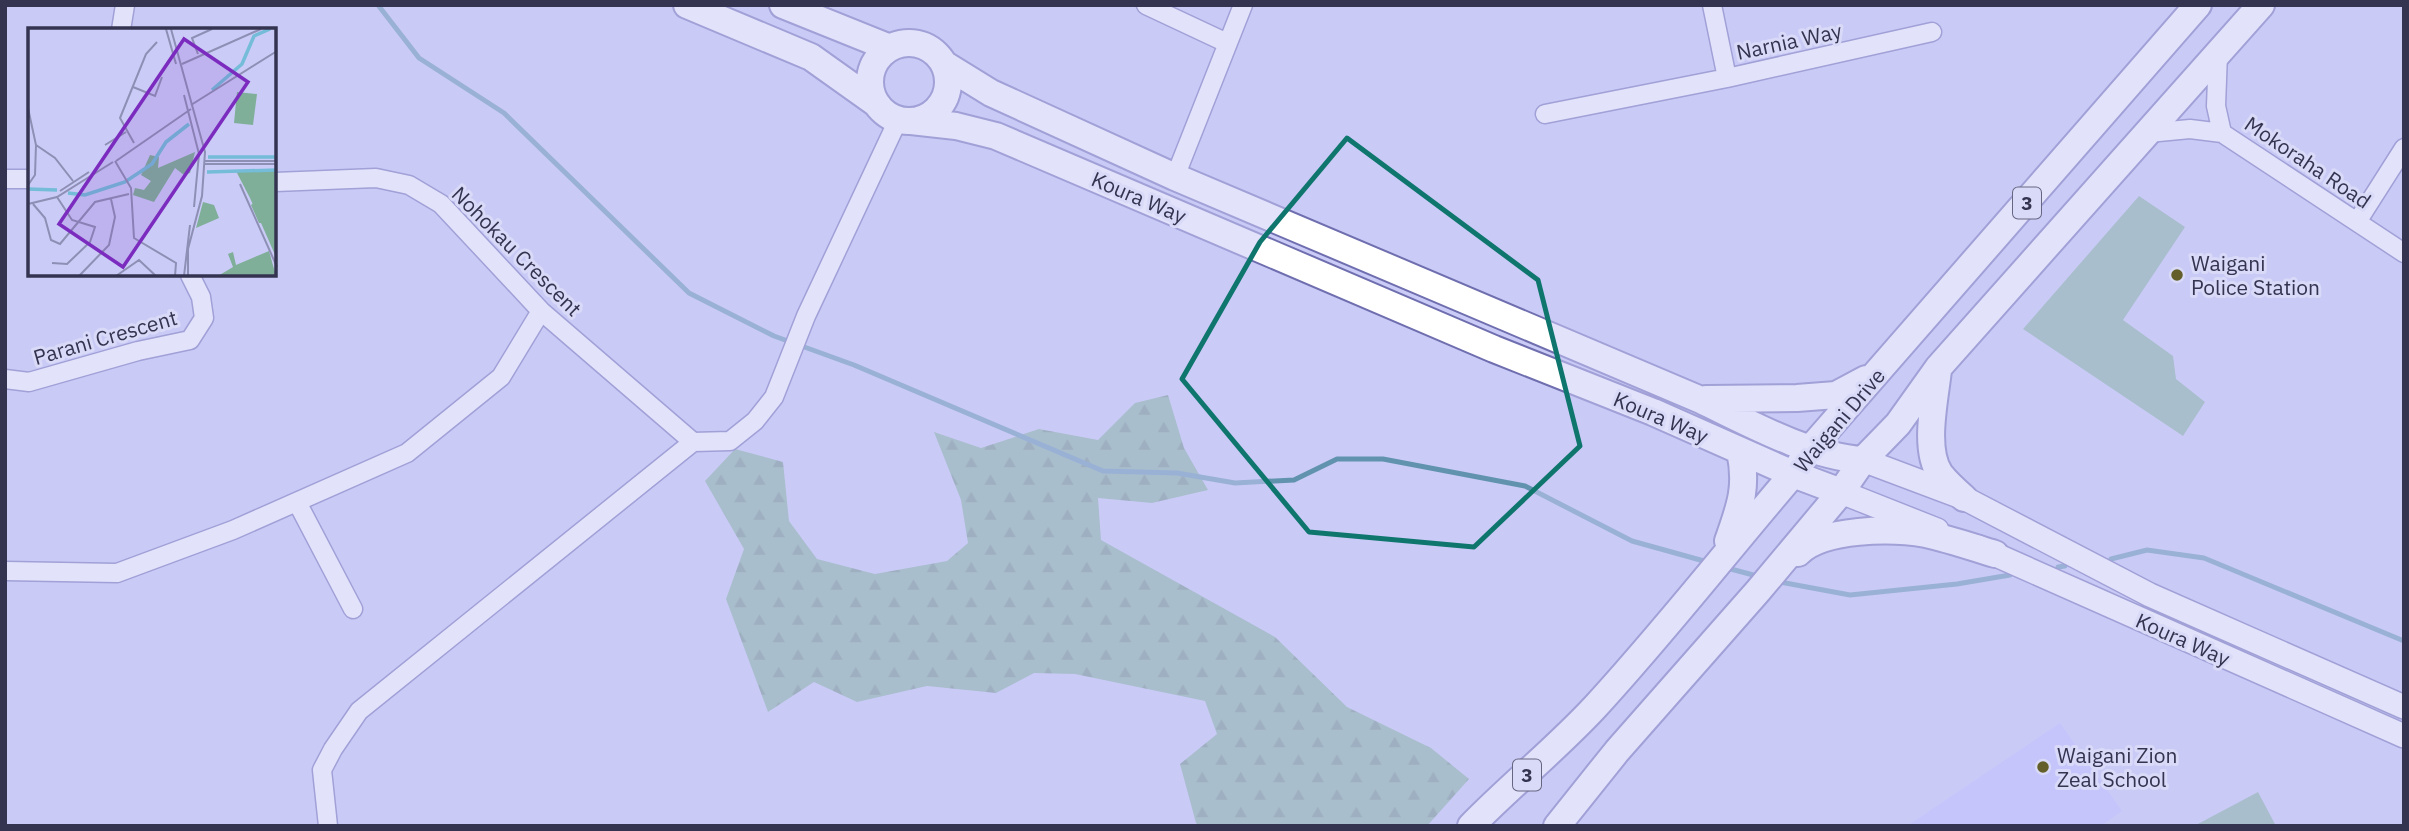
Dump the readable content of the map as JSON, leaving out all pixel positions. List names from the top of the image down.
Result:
{
  "streets": {
    "highway": ["Koura Way", "3", "Waigani Drive"],
    "street": [
      "Narnia Way",
      "Mokoraha Road",
      "Nohokau Crescent",
      "Parani Crescent"
    ]
  },
  "crossings": [
    ["Mokoraha Road", "Waigani Drive"],
    ["Koura Way", "Waigani Drive"]
  ],
  "places": ["Waigani Police Station", "Waigani Zion Zeal School"]
}
